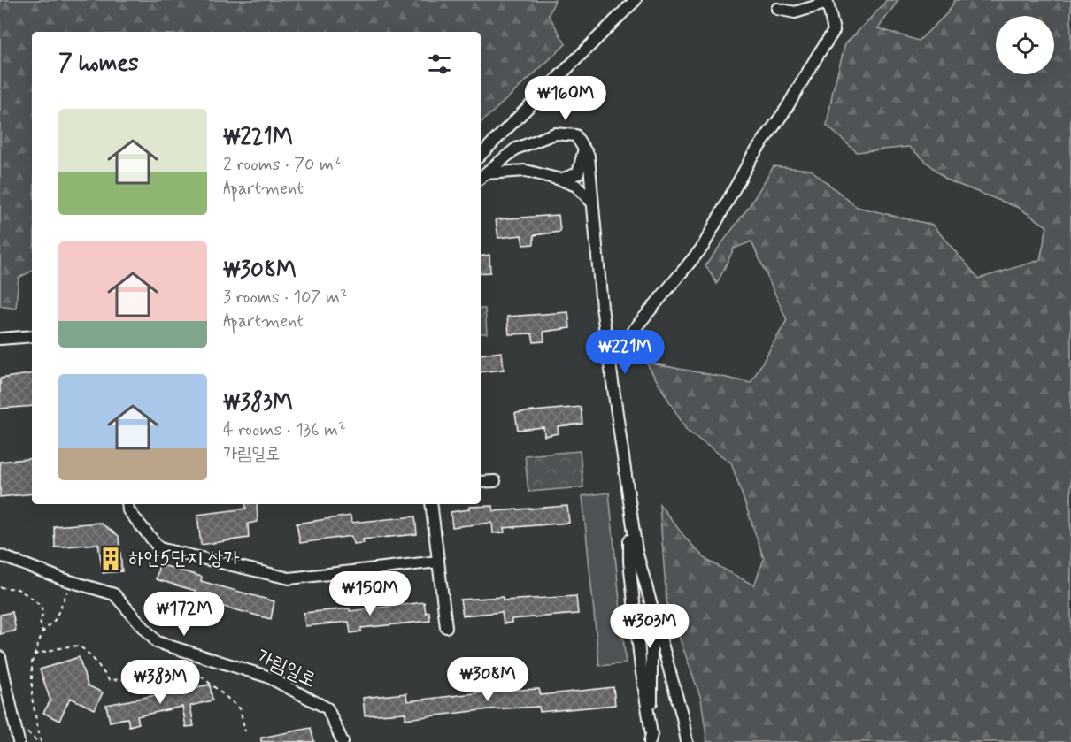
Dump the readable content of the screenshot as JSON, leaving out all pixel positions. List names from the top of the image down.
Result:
{
  "streets": {
    "street": ["가림일로"]
  },
  "places": {
    "building": ["하안5단지 상가"]
  },
  "page": {
    "heading": "7 homes",
    "price": [
      "₩160M",
      "₩221M",
      "₩150M",
      "₩172M",
      "₩303M",
      "₩308M",
      "₩383M"
    ],
    "list": [
      {
        "name": "₩221M",
        "note": "2 rooms · 70 m² · Apartment"
      },
      {
        "name": "₩308M",
        "note": "3 rooms · 107 m² · Apartment"
      },
      {
        "name": "₩383M",
        "note": "4 rooms · 136 m² · 가림일로"
      }
    ]
  }
}
